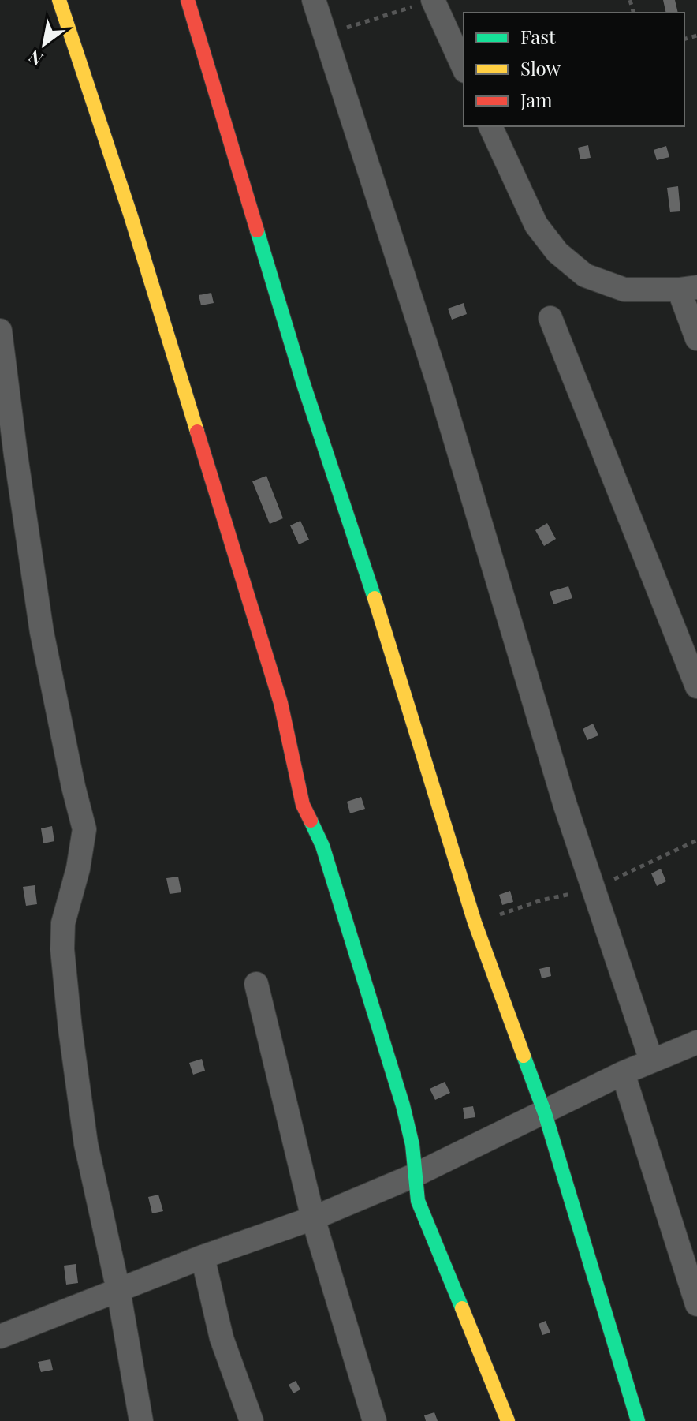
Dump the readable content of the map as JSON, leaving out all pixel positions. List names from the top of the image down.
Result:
{
  "legend": ["Fast", "Slow", "Jam"],
  "north": "bottom left"
}
